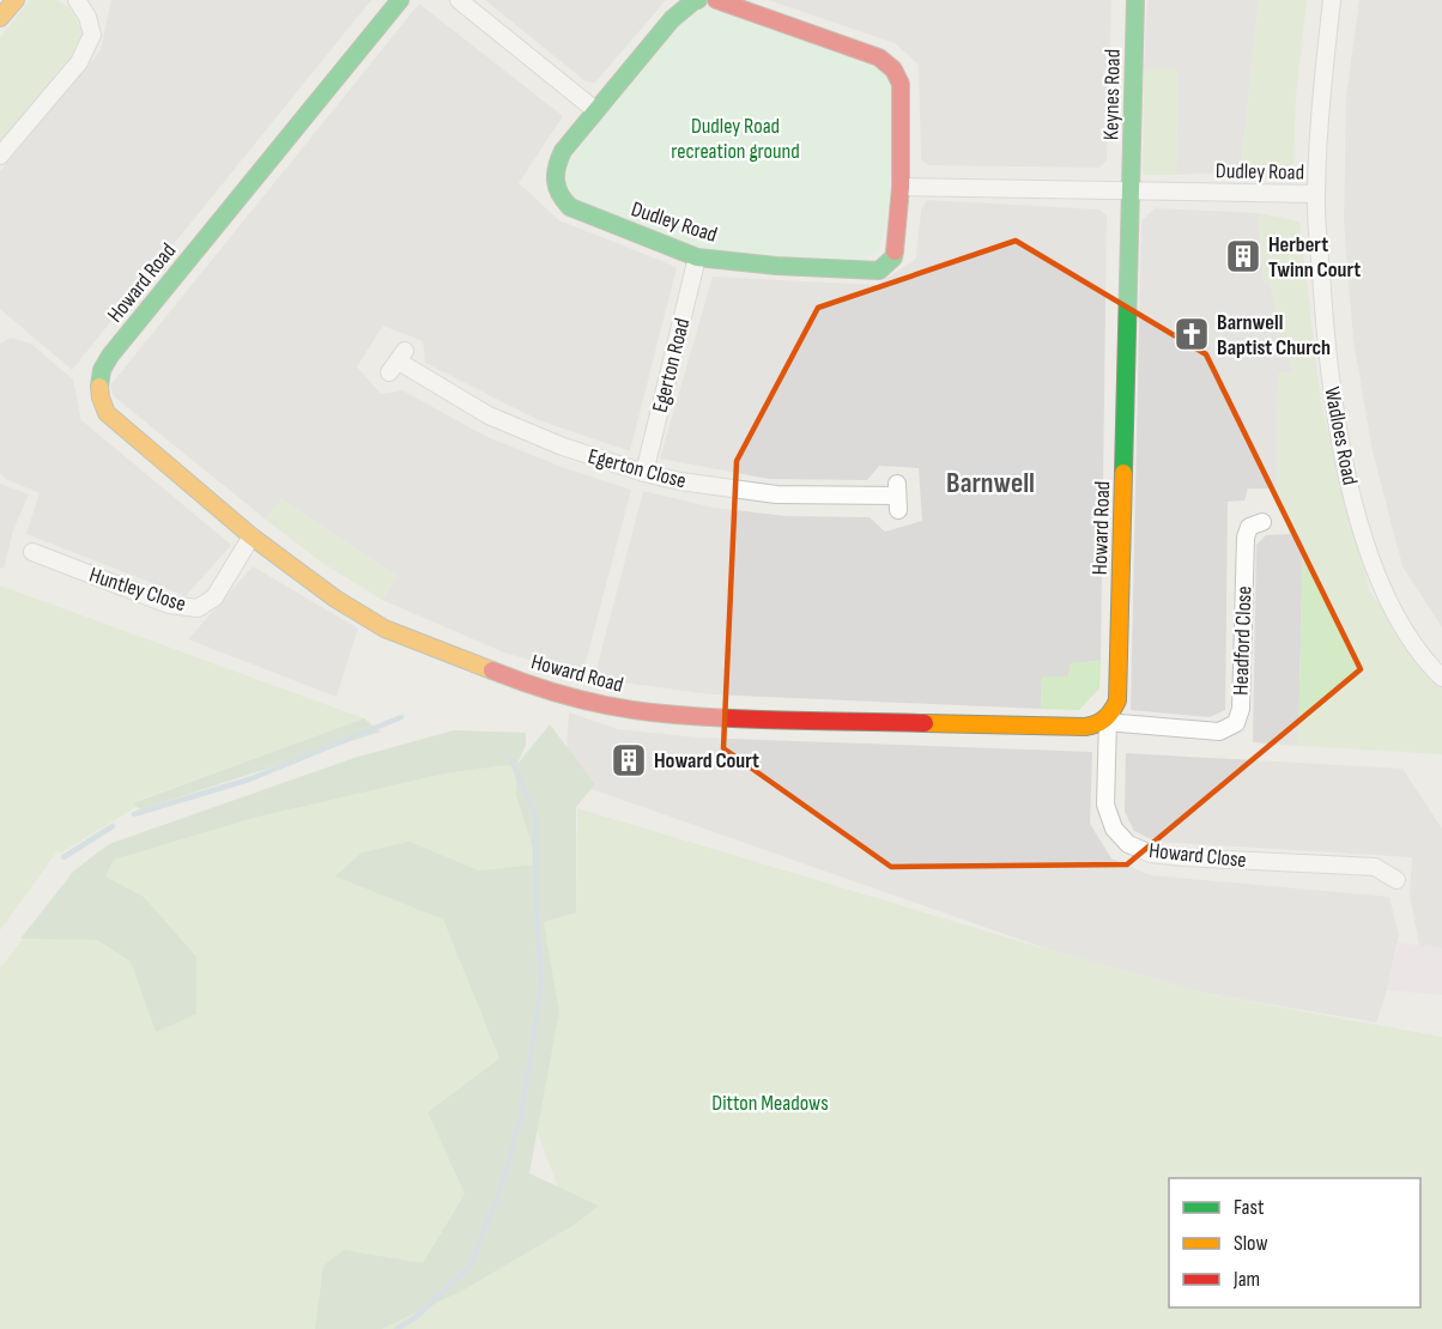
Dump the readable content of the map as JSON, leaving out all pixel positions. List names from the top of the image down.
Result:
{
  "streets": {
    "street": [
      "Keynes Road",
      "Dudley Road",
      "Howard Road",
      "Egerton Road",
      "Wadloes Road",
      "Egerton Close",
      "Huntley Close",
      "Headford Close",
      "Howard Close"
    ]
  },
  "crossings": [
    ["Keynes Road", "Dudley Road"],
    ["Keynes Road", "Howard Road"],
    ["Dudley Road", "Howard Road"],
    ["Dudley Road", "Egerton Road"],
    ["Dudley Road", "Wadloes Road"],
    ["Howard Road", "Huntley Close"],
    ["Howard Road", "Headford Close"],
    ["Howard Road", "Howard Close"],
    ["Egerton Road", "Egerton Close"],
    ["Headford Close", "Howard Close"]
  ],
  "districts": ["Barnwell"],
  "parks": ["Dudley Road recreation ground", "Ditton Meadows"],
  "places": {
    "building": ["Herbert Twinn Court", "Howard Court"],
    "church": ["Barnwell Baptist Church"]
  },
  "legend": ["Fast", "Slow", "Jam"]
}
